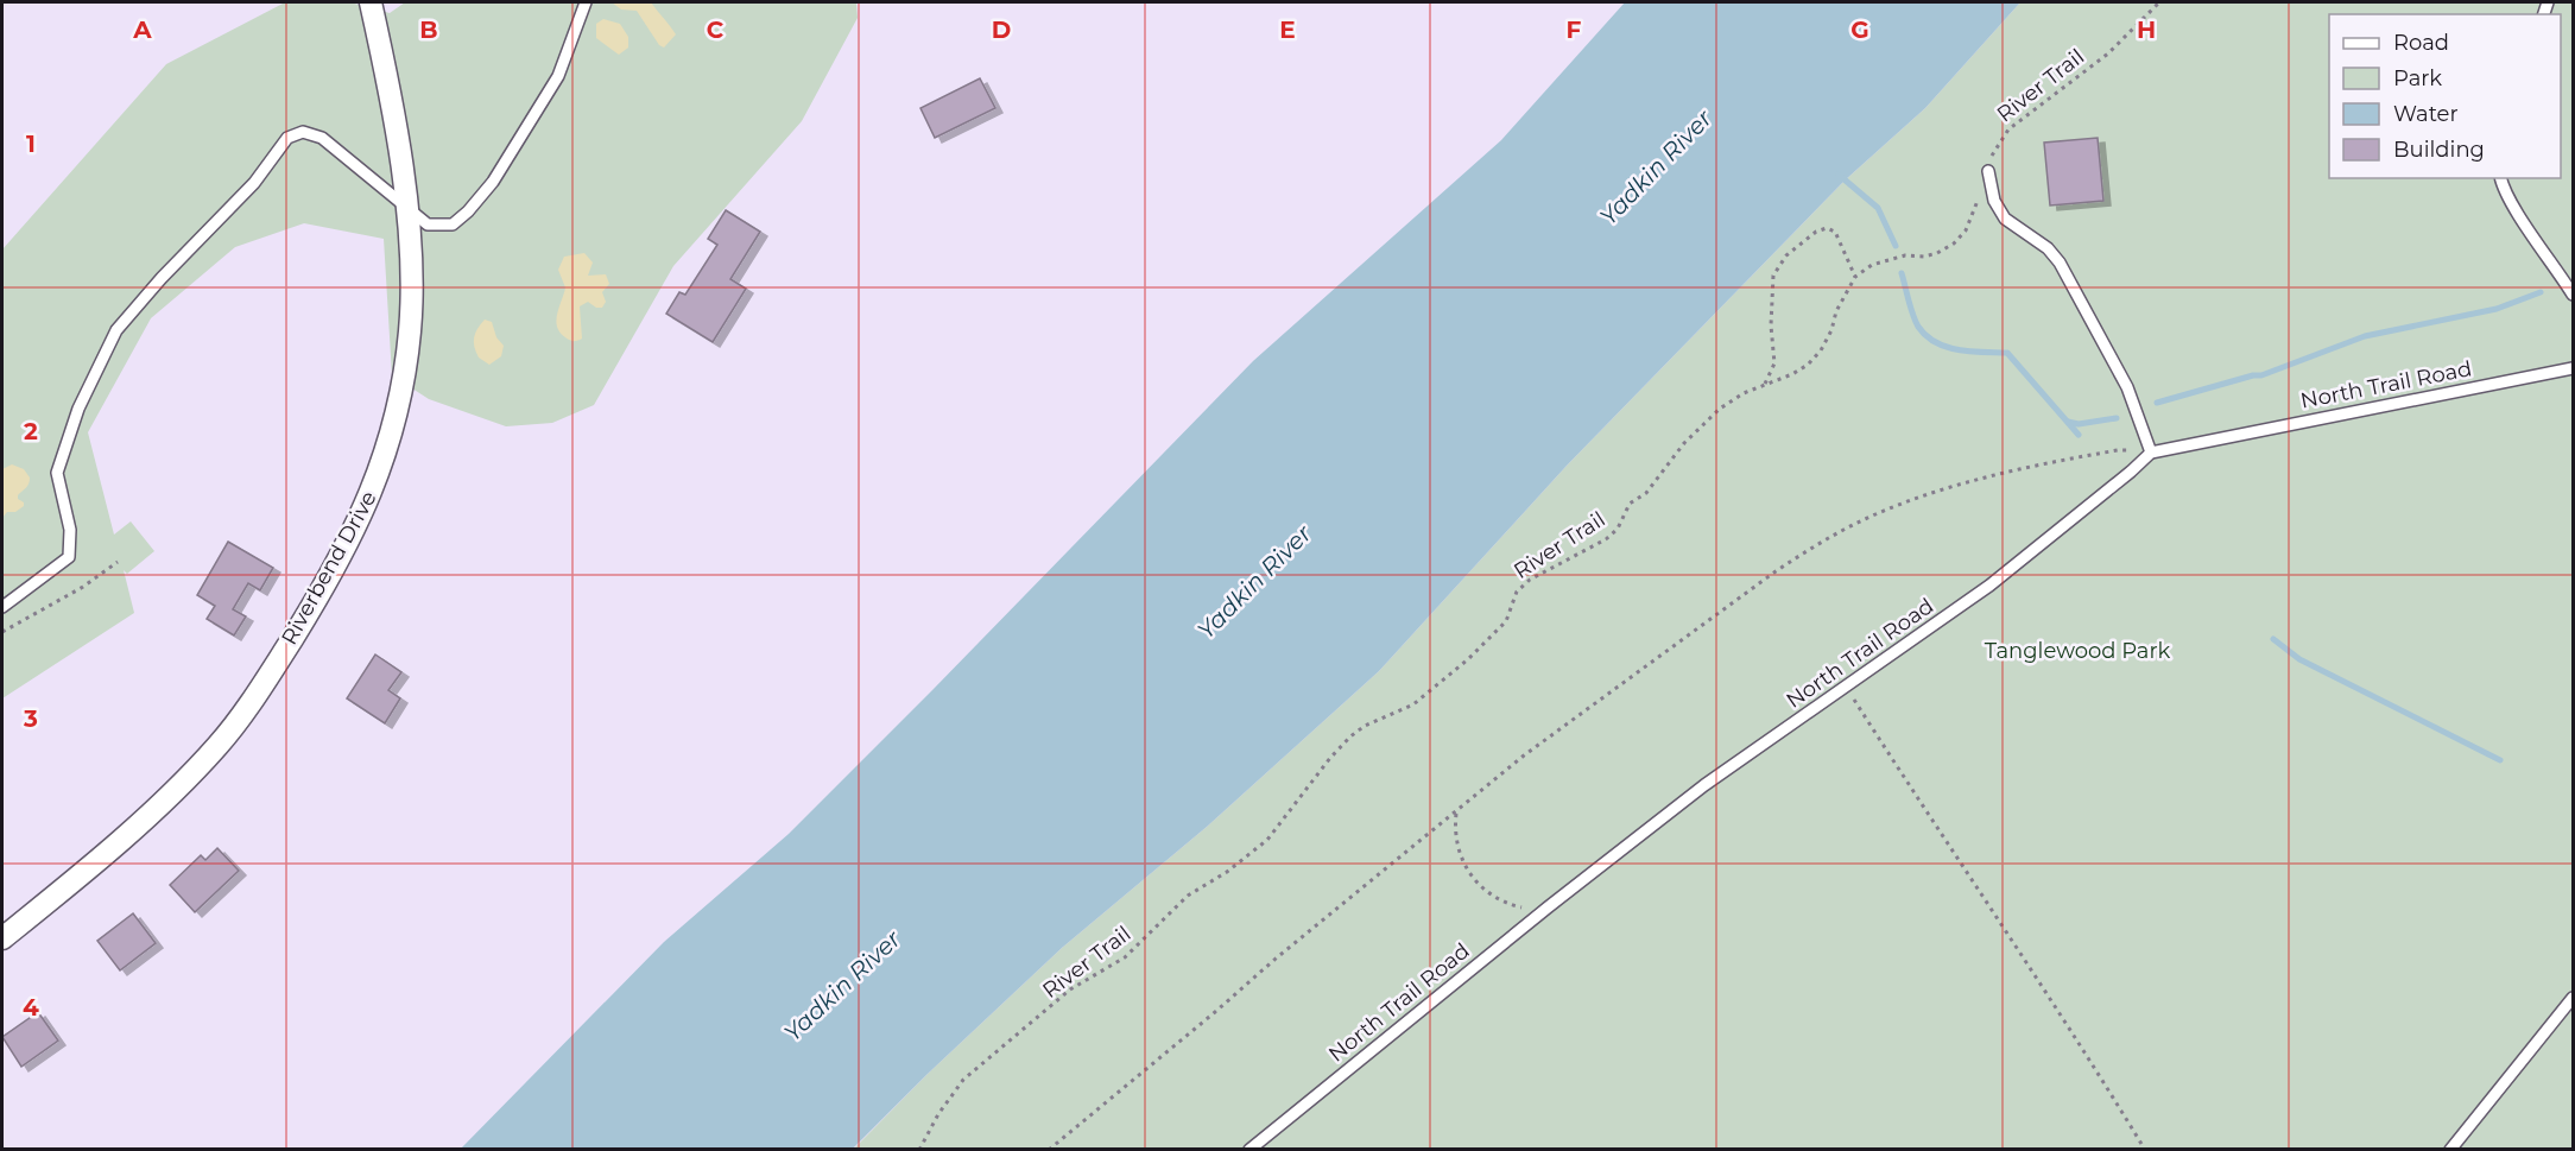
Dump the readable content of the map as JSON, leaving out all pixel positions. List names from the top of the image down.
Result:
{
  "streets": {
    "street": ["Riverbend Drive"],
    "lane": ["North Trail Road"],
    "path": ["River Trail"]
  },
  "water": ["Yadkin River"],
  "parks": ["Tanglewood Park"],
  "legend": [
    "Road",
    "Park",
    "Water",
    "Building"
  ],
  "grid": {
    "columns": [
      "A",
      "B",
      "C",
      "D",
      "E",
      "F",
      "G",
      "H"
    ],
    "rows": [
      "1",
      "2",
      "3",
      "4"
    ]
  }
}
